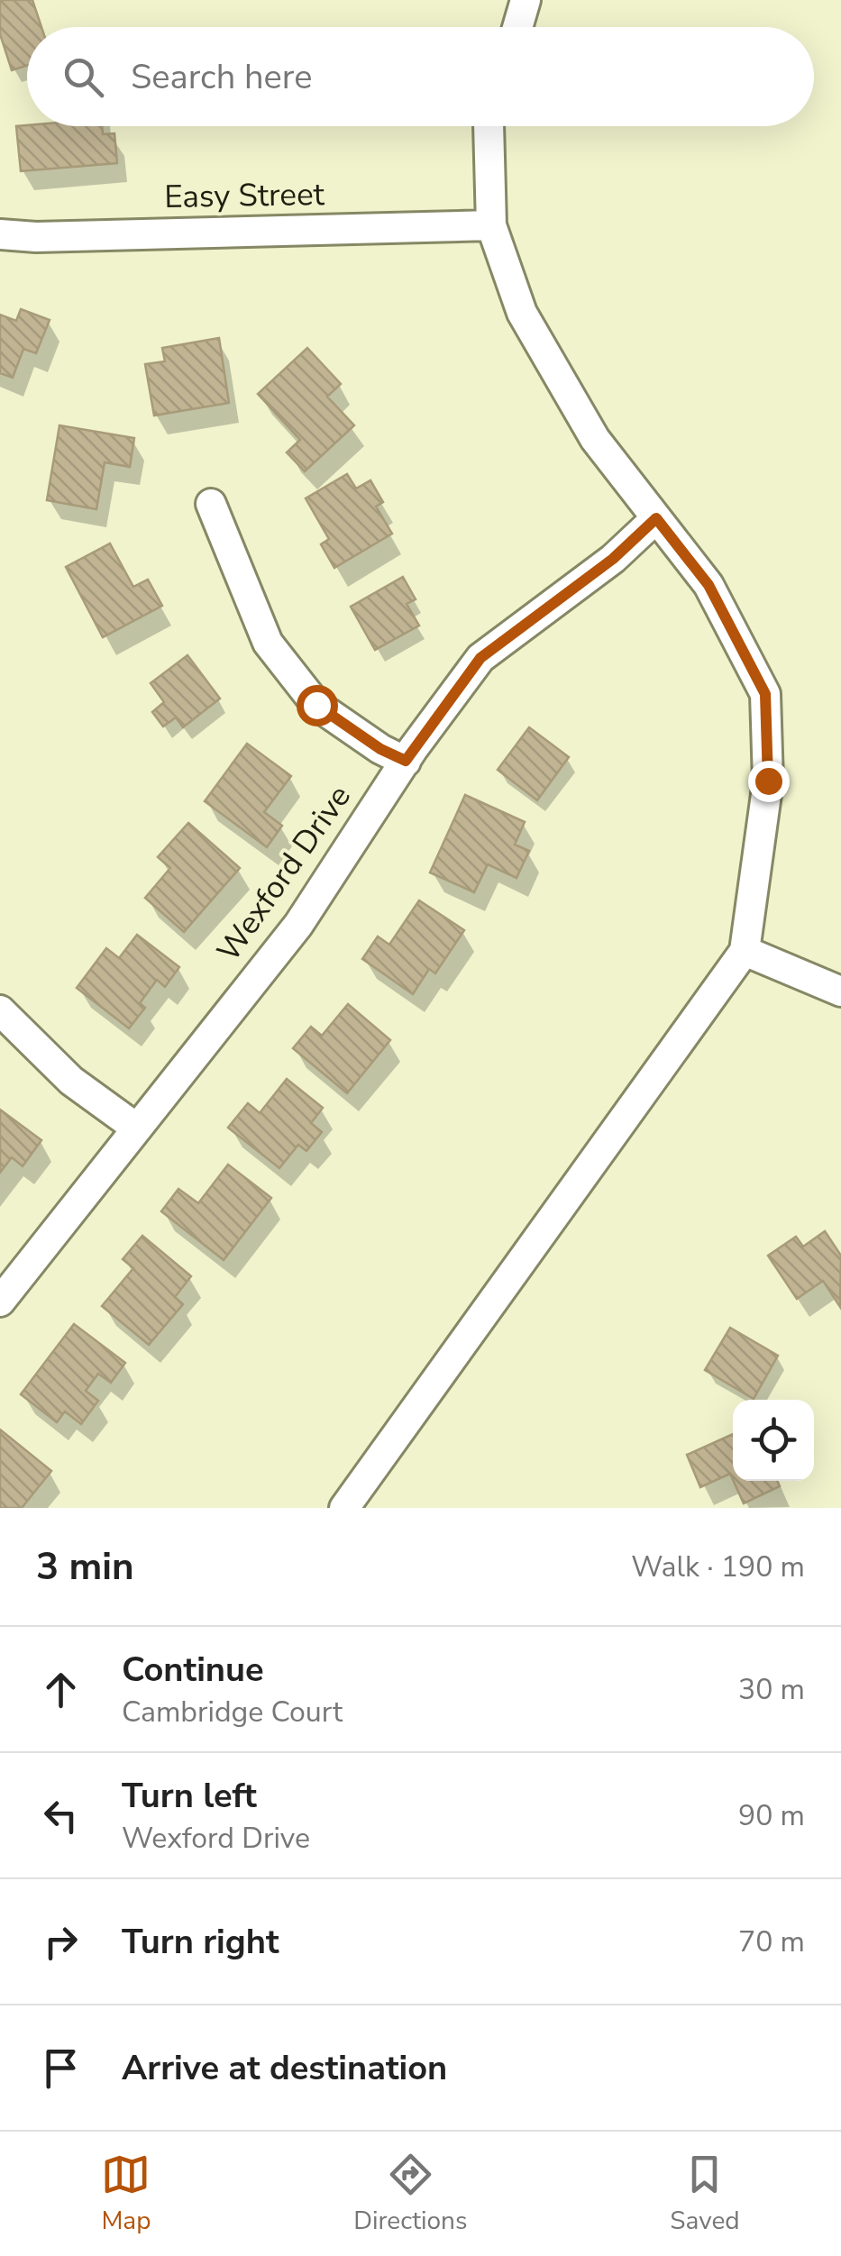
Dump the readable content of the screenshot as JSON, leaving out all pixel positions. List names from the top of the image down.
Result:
{
  "streets": {
    "street": ["Easy Street", "Wexford Drive"]
  },
  "page": {
    "search": "Search here",
    "heading": ["3 min", "Walk · 190 m"],
    "list": [
      ["Continue", "Cambridge Court", "30 m"],
      ["Turn left", "Wexford Drive", "90 m"],
      ["Turn right", "70 m"],
      "Arrive at destination"
    ],
    "nav": ["Map", "Directions", "Saved"]
  }
}
